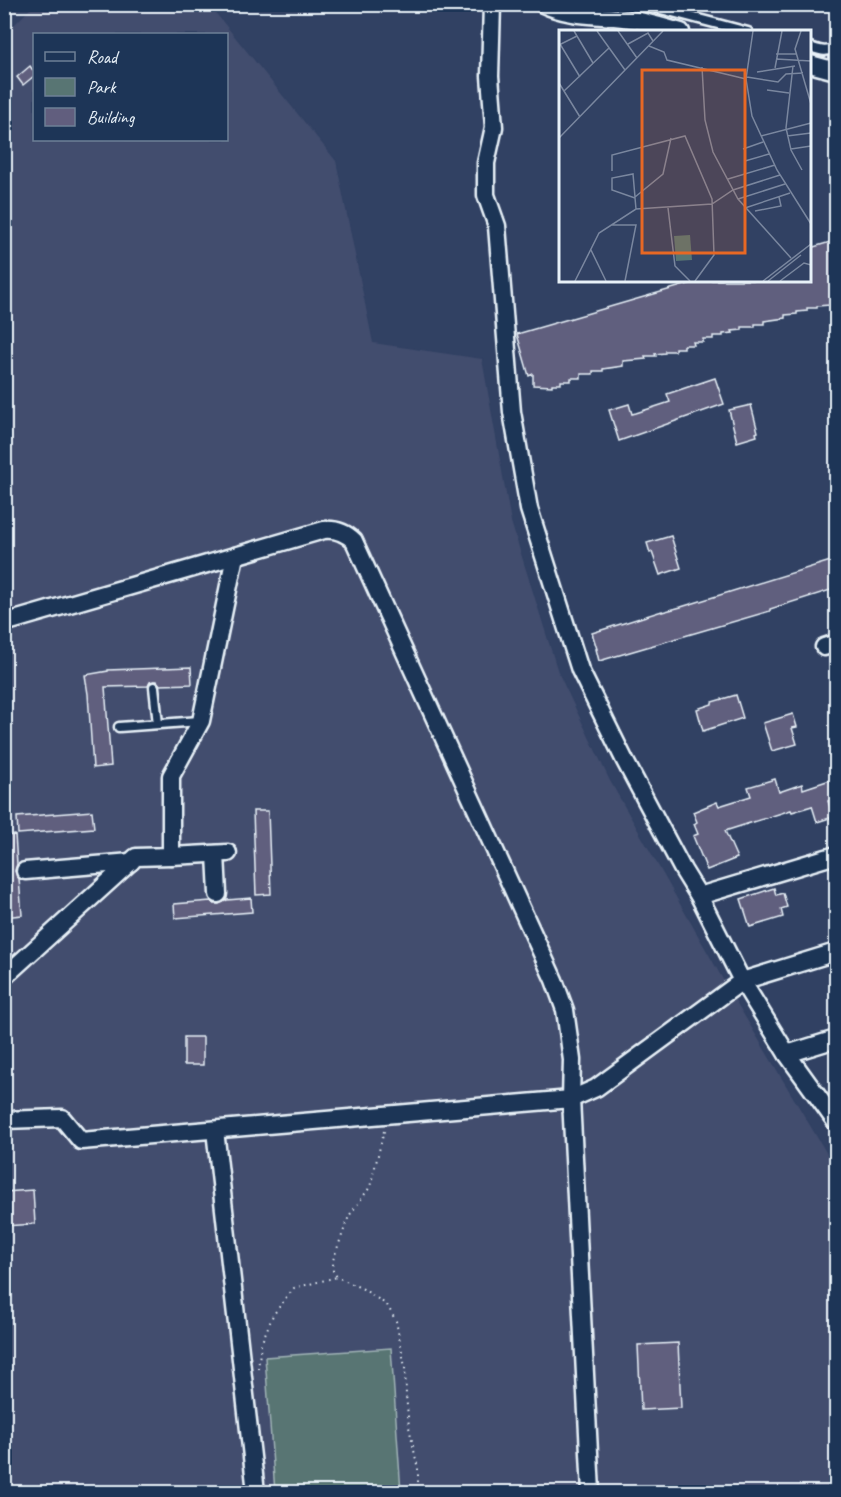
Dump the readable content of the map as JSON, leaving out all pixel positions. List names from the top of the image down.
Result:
{
  "legend": ["Road", "Park", "Building"]
}
